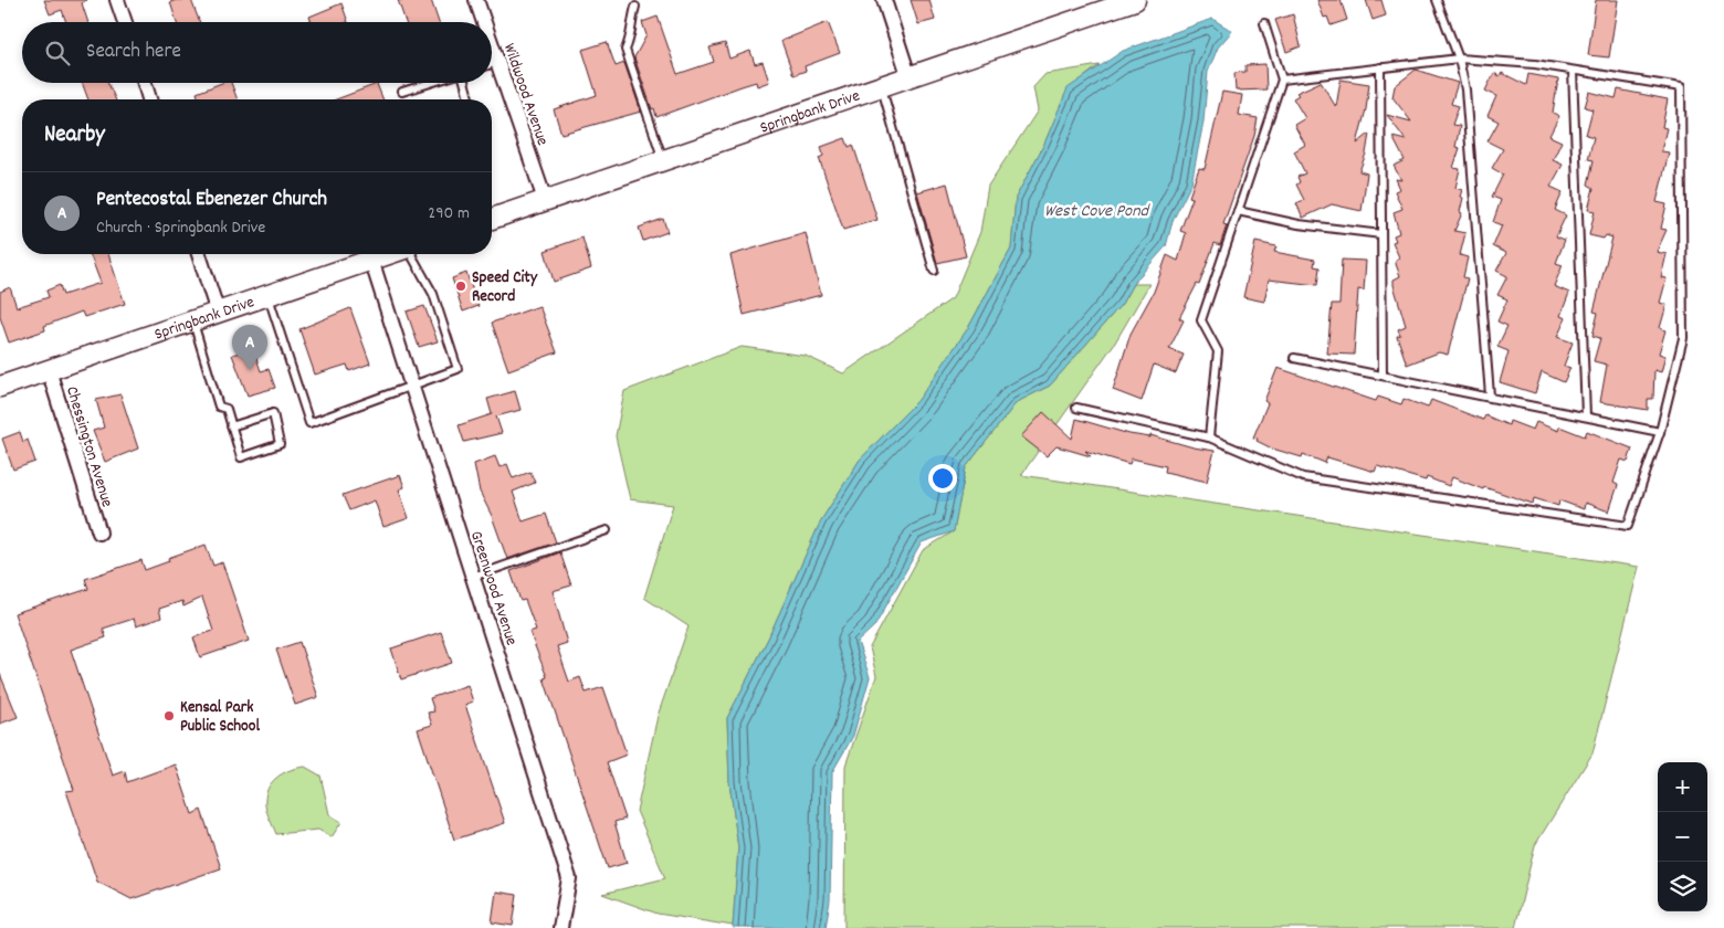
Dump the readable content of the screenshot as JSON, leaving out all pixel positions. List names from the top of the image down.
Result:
{
  "streets": {
    "main road": ["Springbank Drive"],
    "street": ["Wildwood Avenue", "Chessington Avenue", "Greenwood Avenue"]
  },
  "crossings": [
    ["Wildwood Avenue", "Springbank Drive"],
    ["Springbank Drive", "Chessington Avenue"],
    ["Springbank Drive", "Greenwood Avenue"]
  ],
  "water": ["West Cove Pond"],
  "places": ["Speed City Record", "Kensal Park Public School"],
  "page": {
    "search": "Search here",
    "heading": "Nearby",
    "list": [
      {
        "mark": "A",
        "name": "Pentecostal Ebenezer Church",
        "note": "Church · Springbank Drive",
        "value": "290 m"
      }
    ],
    "pins": "A",
    "map_buttons": ["+", "−"]
  }
}
